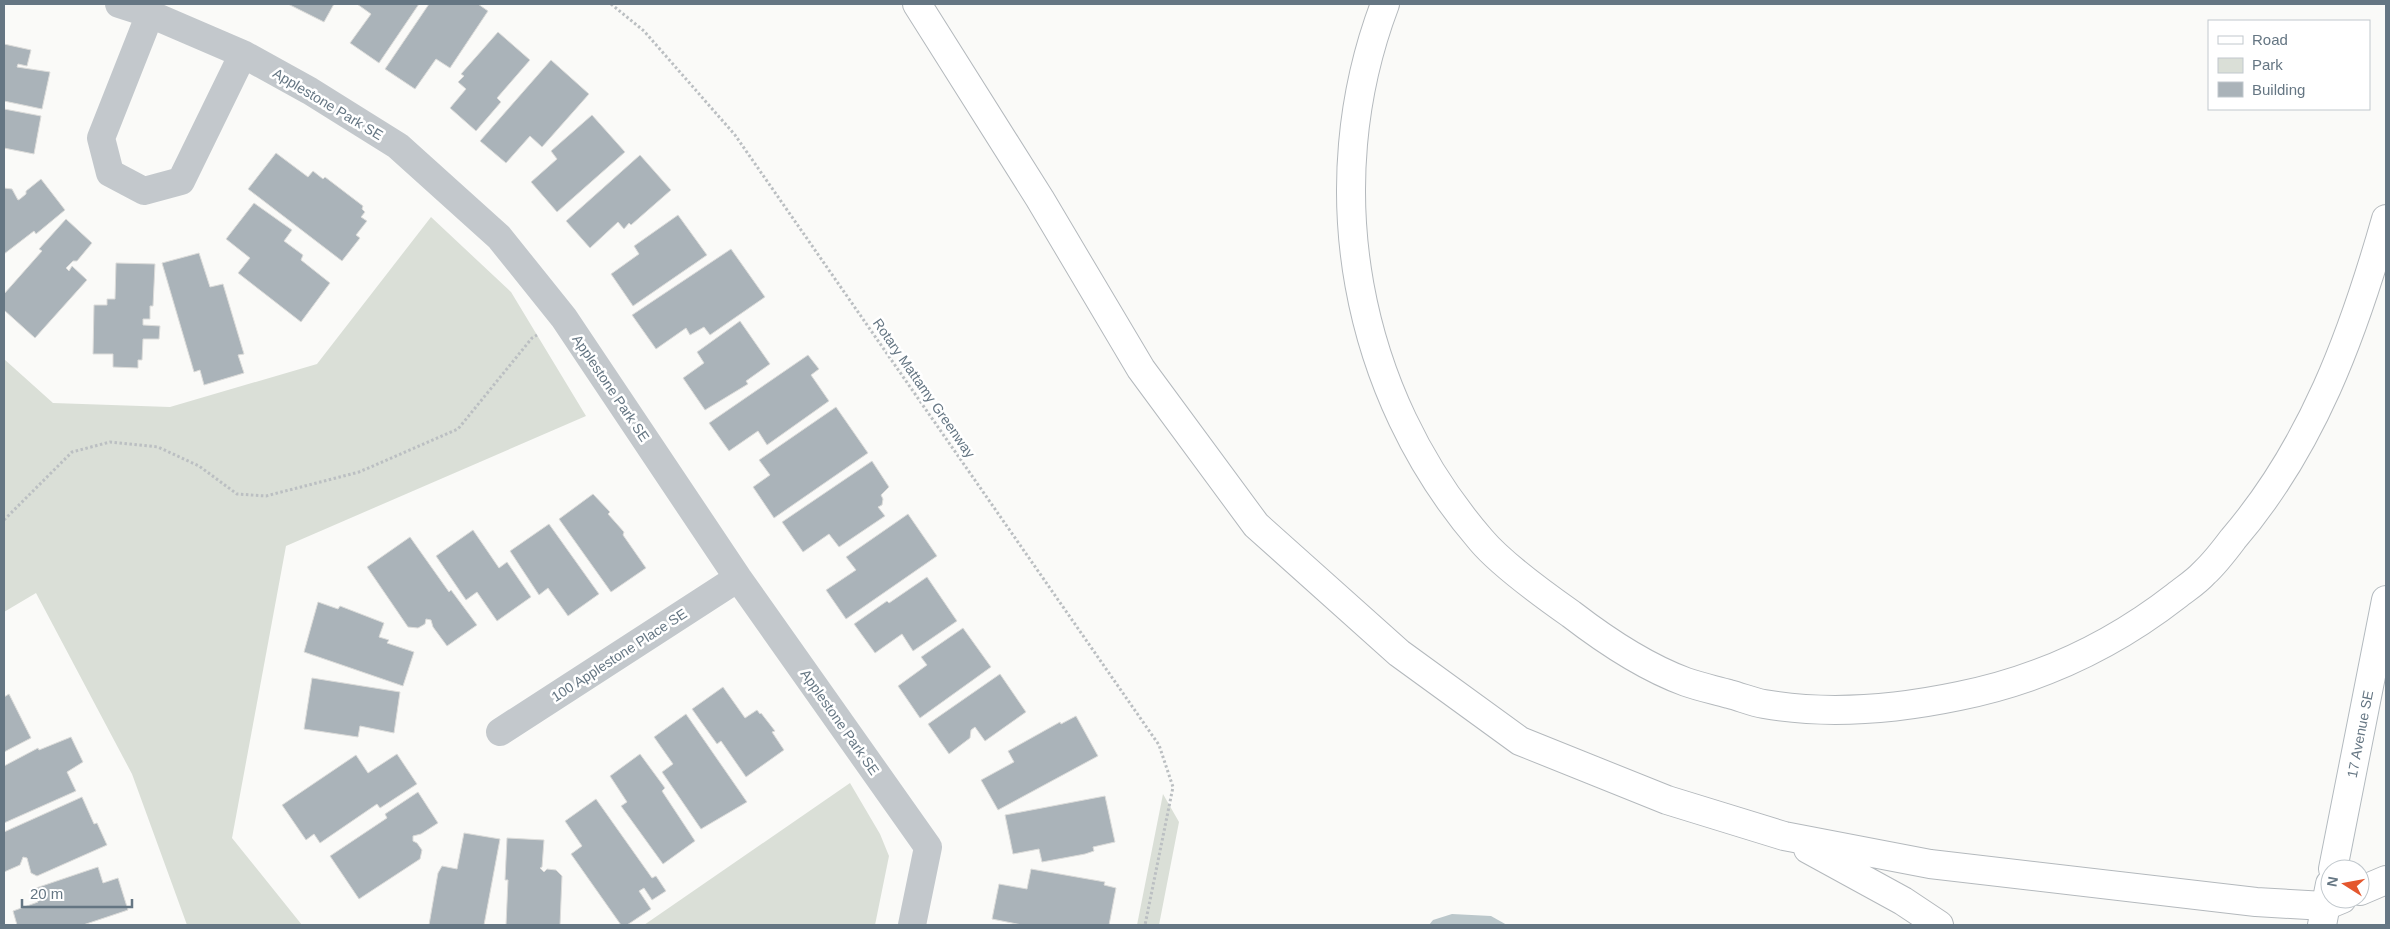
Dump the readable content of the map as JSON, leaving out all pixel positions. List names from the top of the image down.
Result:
{
  "streets": {
    "main road": ["17 Avenue SE"],
    "street": ["Applestone Park SE", "100 Applestone Place SE"],
    "path": ["Rotary Mattamy Greenway"]
  },
  "crossings": [
    ["Applestone Park SE", "100 Applestone Place SE"]
  ],
  "legend": ["Road", "Park", "Building"],
  "scale_bar": "20 m",
  "north": "left"
}
